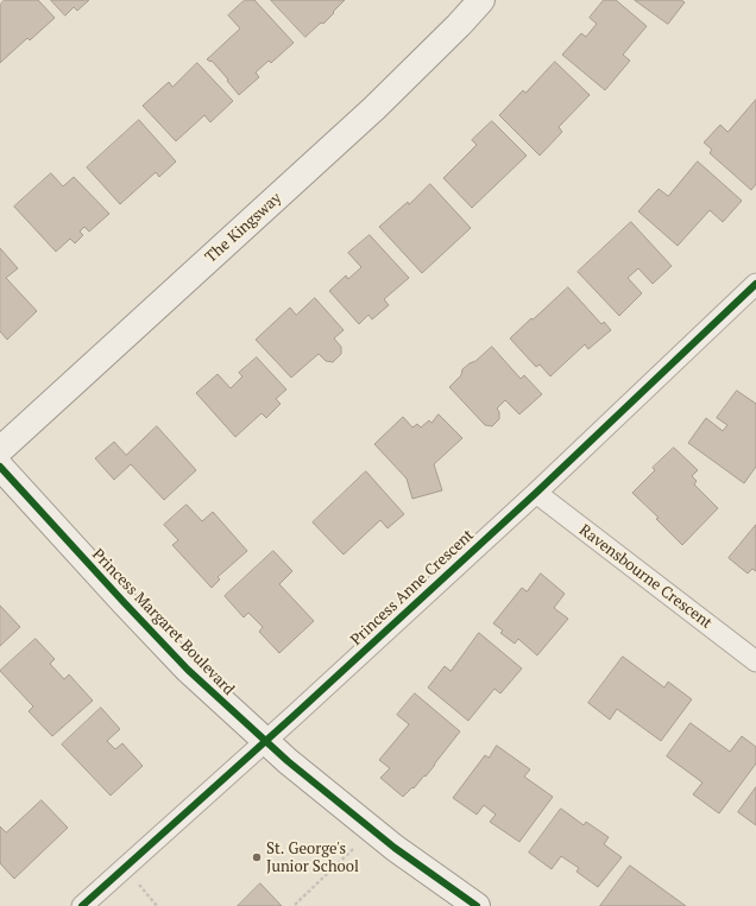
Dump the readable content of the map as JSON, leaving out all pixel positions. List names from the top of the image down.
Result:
{
  "streets": {
    "street": [
      "The Kingsway",
      "Ravensbourne Crescent",
      "Princess Anne Crescent",
      "Princess Margaret Boulevard"
    ]
  },
  "crossings": [
    ["Ravensbourne Crescent", "Princess Anne Crescent"],
    ["Princess Anne Crescent", "Princess Margaret Boulevard"]
  ],
  "places": ["St. George's Junior School"]
}
